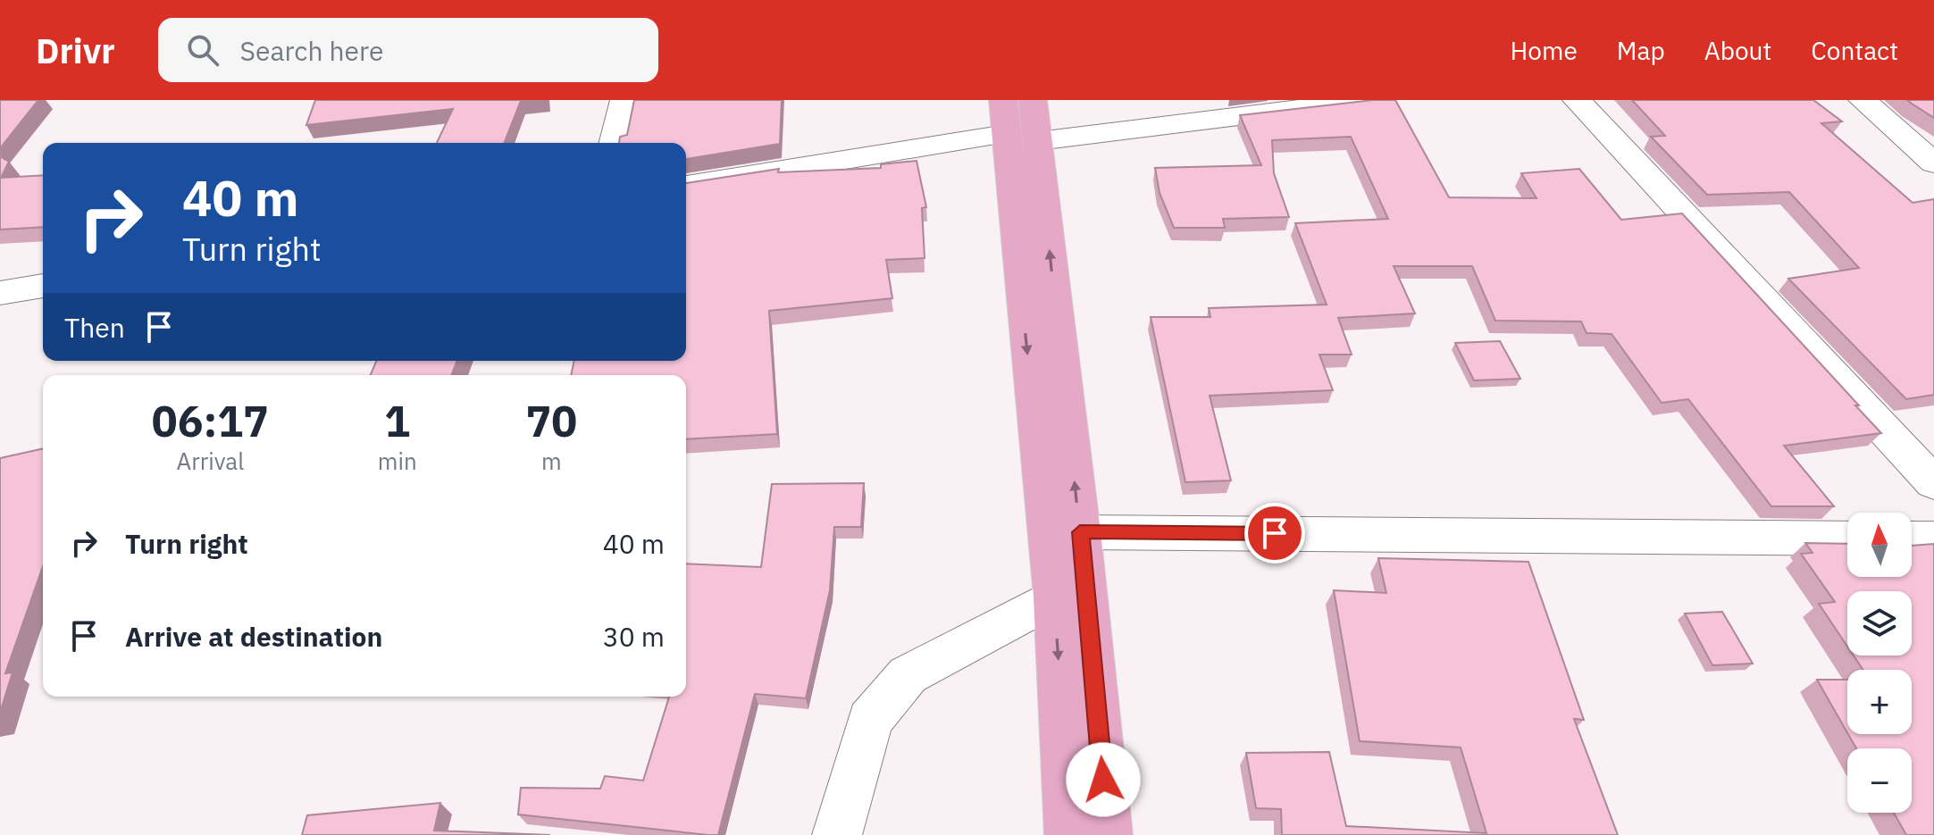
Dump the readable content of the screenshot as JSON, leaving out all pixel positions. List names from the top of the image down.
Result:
{
  "north": "top",
  "page": {
    "header": "Drivr",
    "search": "Search here",
    "nav": [
      "Home",
      "Map",
      "About",
      "Contact"
    ],
    "turn": ["40 m", "Turn right"],
    "then": "Then",
    "eta": [
      "06:17",
      "Arrival",
      "1",
      "min",
      "70",
      "m"
    ],
    "list": [
      {
        "name": "Turn right",
        "value": "40 m"
      },
      {
        "name": "Arrive at destination",
        "value": "30 m"
      }
    ],
    "map_buttons": ["+", "−"]
  }
}
